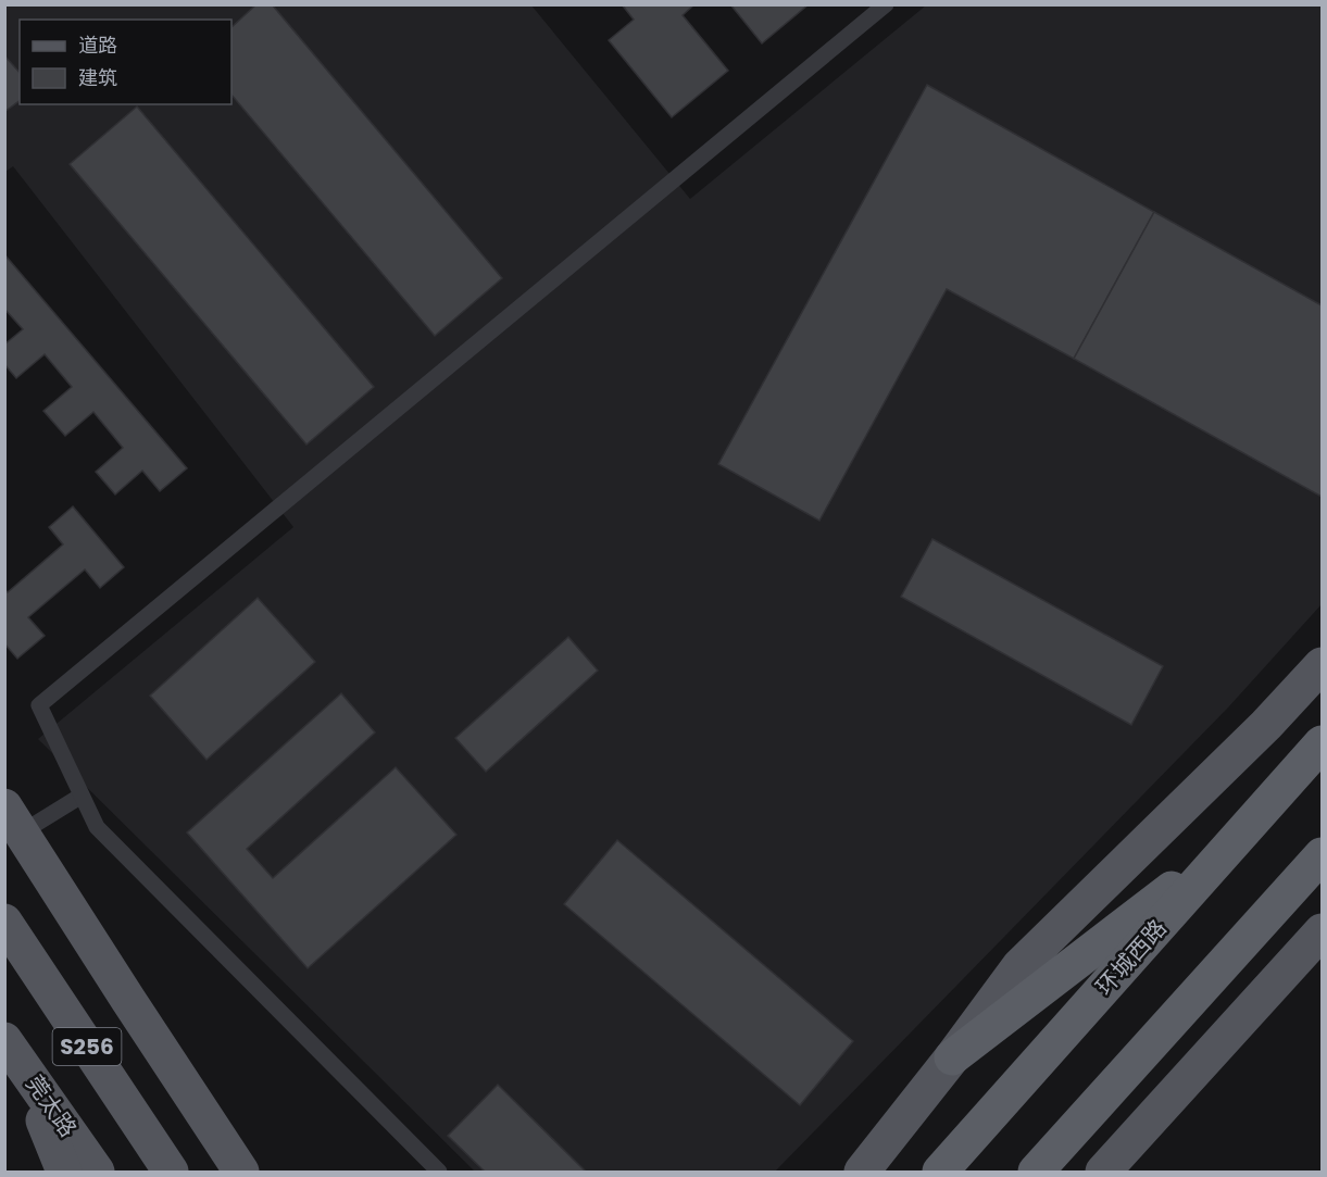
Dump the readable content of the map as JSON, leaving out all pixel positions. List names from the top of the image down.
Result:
{
  "streets": {
    "highway": ["环城西路"],
    "main road": ["S256", "莞太路"]
  },
  "legend": ["道路", "建筑"]
}
